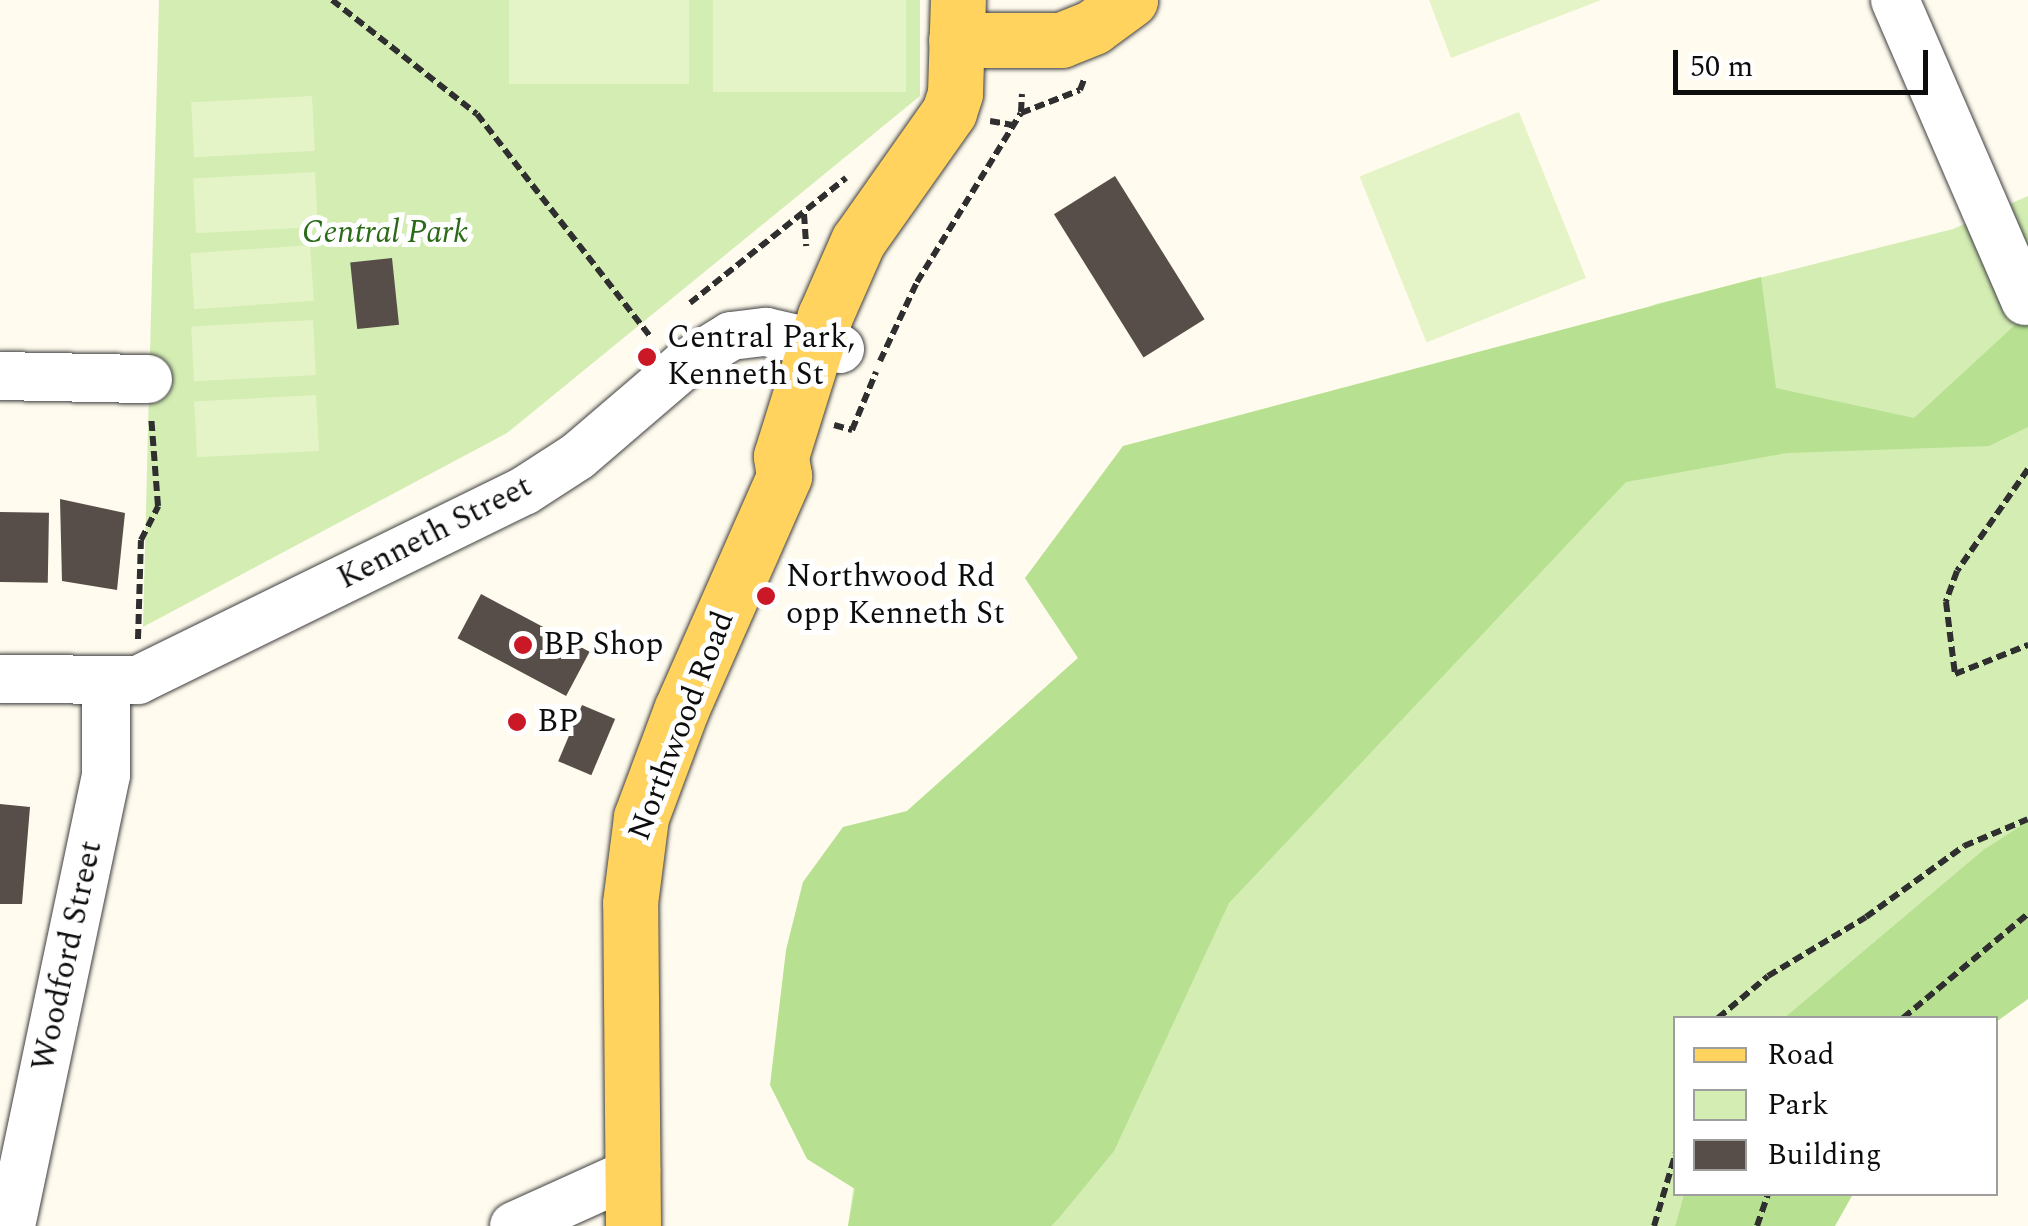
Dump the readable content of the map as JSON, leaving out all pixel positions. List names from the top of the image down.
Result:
{
  "streets": {
    "main road": ["Northwood Road"],
    "street": ["Kenneth Street", "Woodford Street"]
  },
  "crossings": [
    ["Kenneth Street", "Northwood Road"],
    ["Kenneth Street", "Woodford Street"]
  ],
  "parks": ["Central Park"],
  "places": [
    "Central Park, Kenneth St",
    "Northwood Rd opp Kenneth St",
    "BP Shop",
    "BP"
  ],
  "legend": ["Road", "Park", "Building"],
  "scale_bar": "50 m"
}
